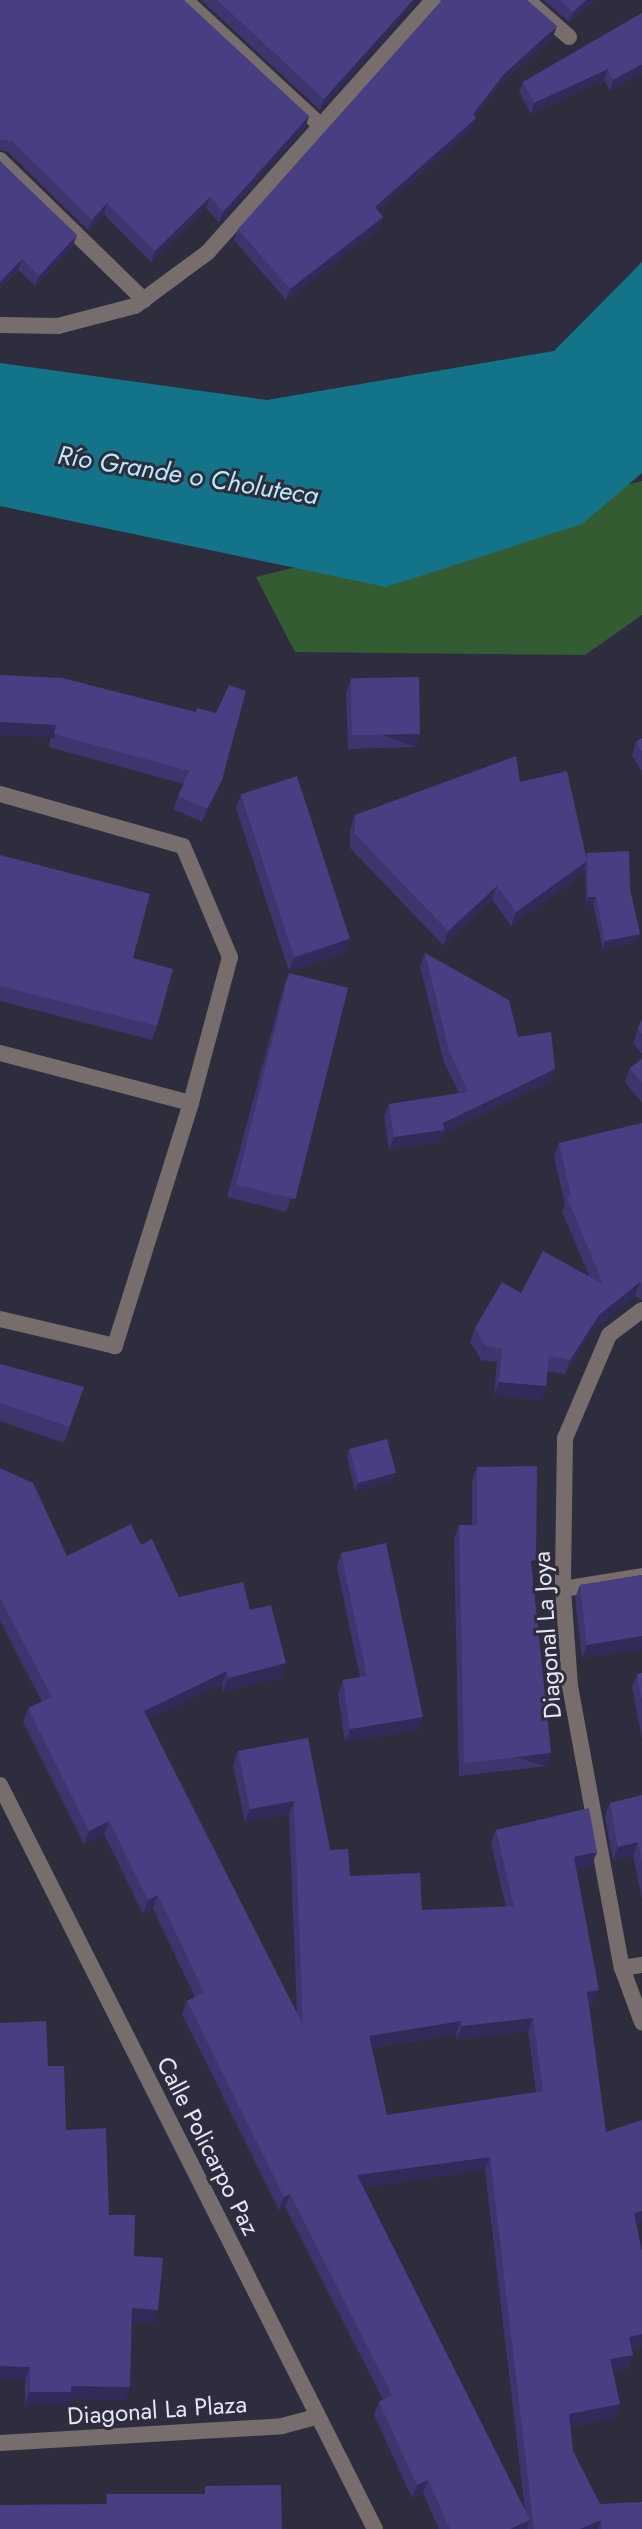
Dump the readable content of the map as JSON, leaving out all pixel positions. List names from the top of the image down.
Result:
{
  "streets": {
    "street": ["Diagonal La Joya", "Calle Policarpo Paz", "Diagonal La Plaza"]
  },
  "crossings": [
    ["Calle Policarpo Paz", "Diagonal La Plaza"]
  ],
  "water": ["Río Grande o Choluteca"]
}
